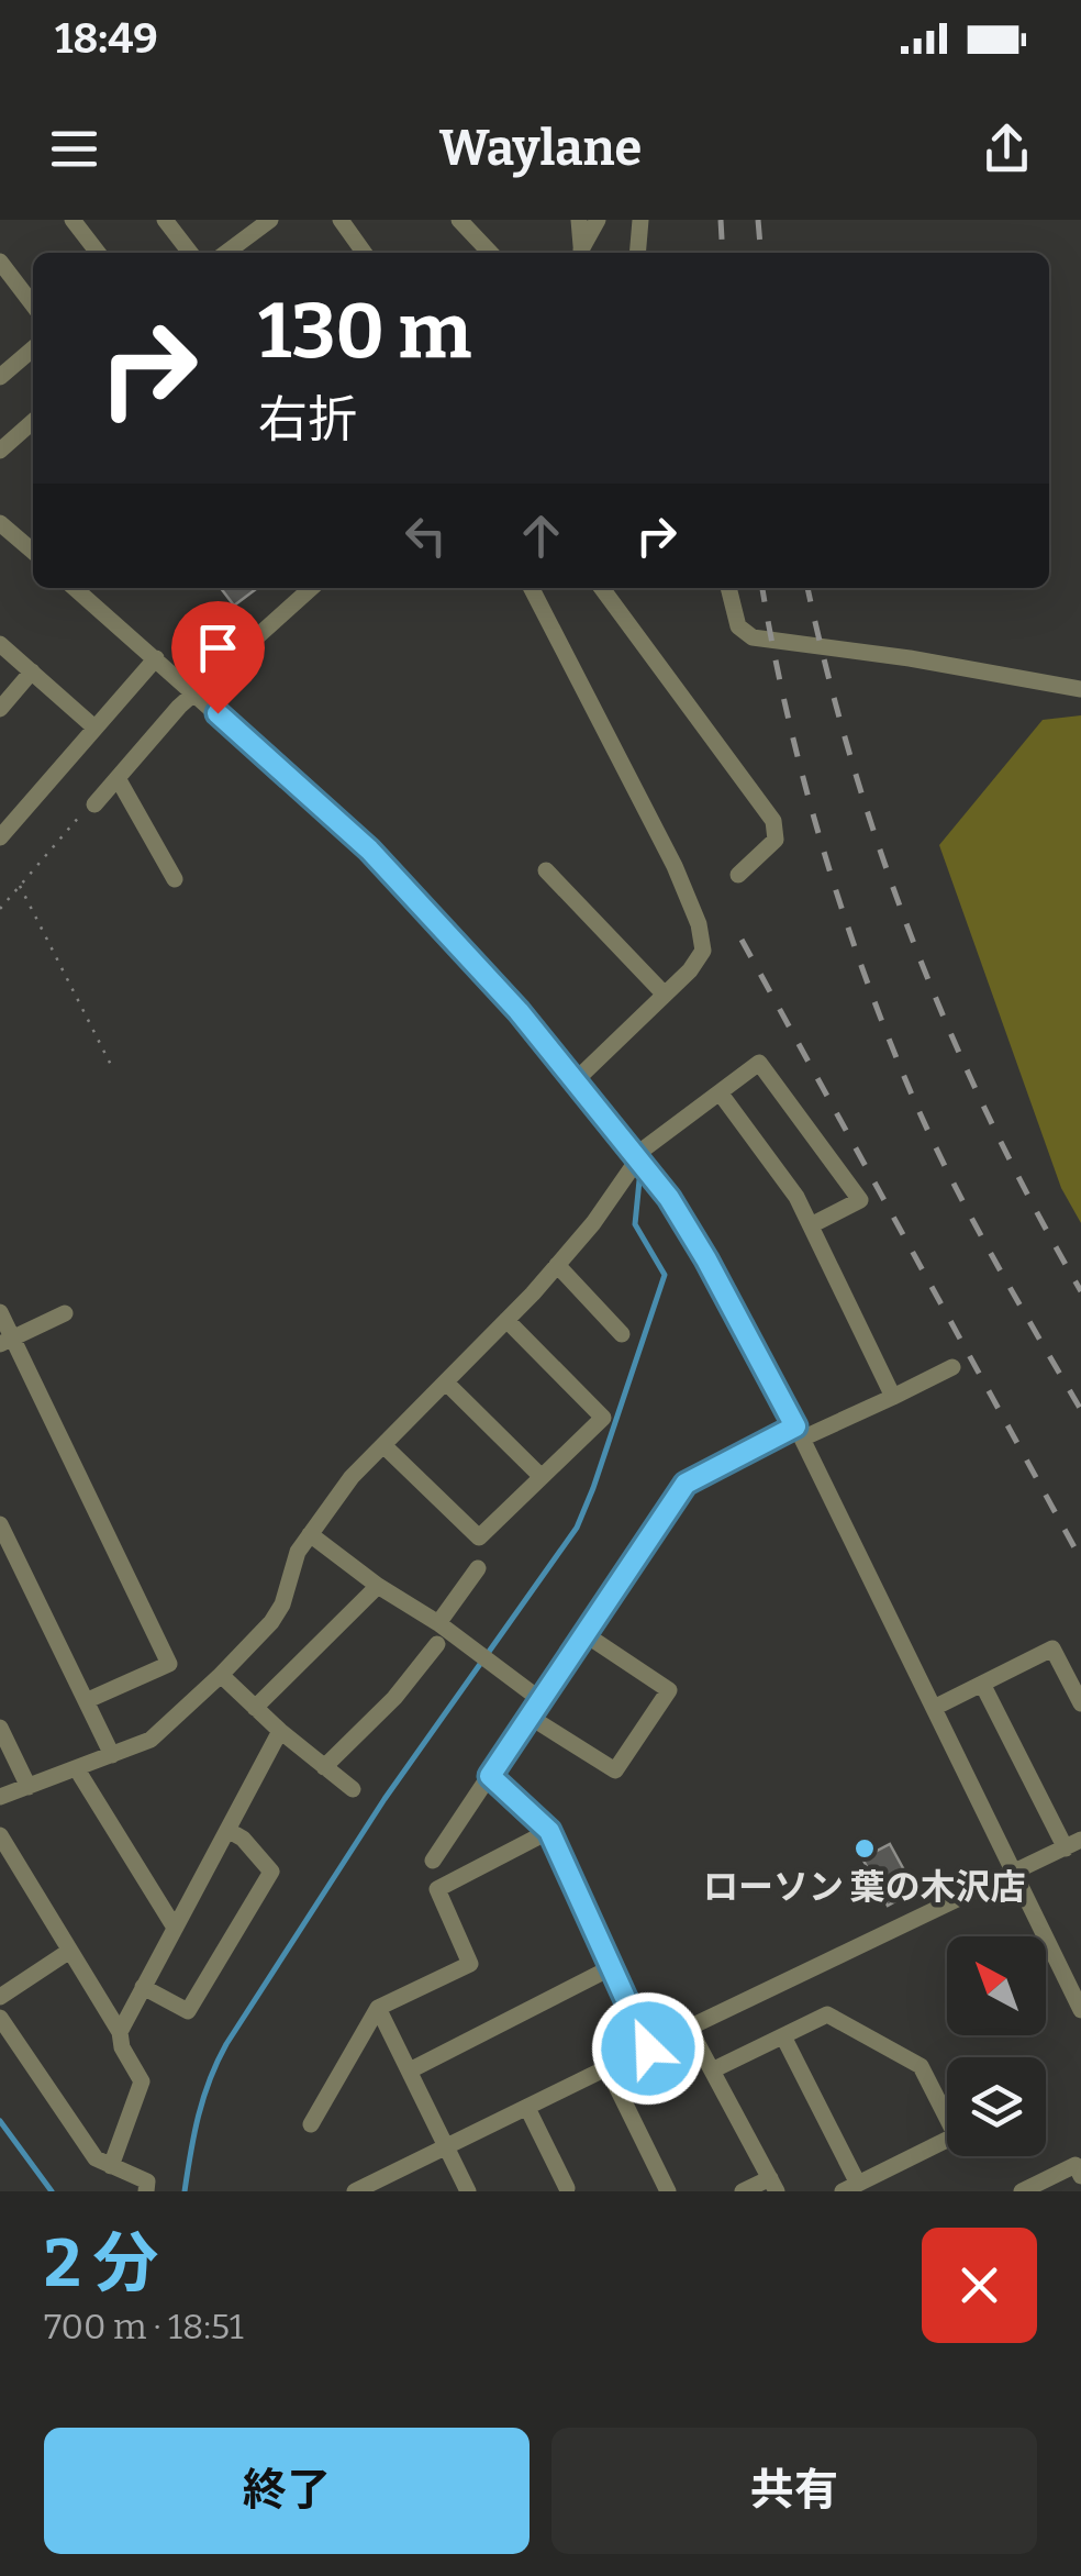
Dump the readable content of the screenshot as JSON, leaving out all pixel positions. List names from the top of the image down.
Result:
{
  "places": ["ローソン 葉の木沢店"],
  "north": "top left",
  "page": {
    "status": "18:49",
    "header": "Waylane",
    "turn": ["130 m", "右折"],
    "heading": ["2 分", "700 m · 18:51"],
    "buttons": ["終了", "共有"]
  }
}
